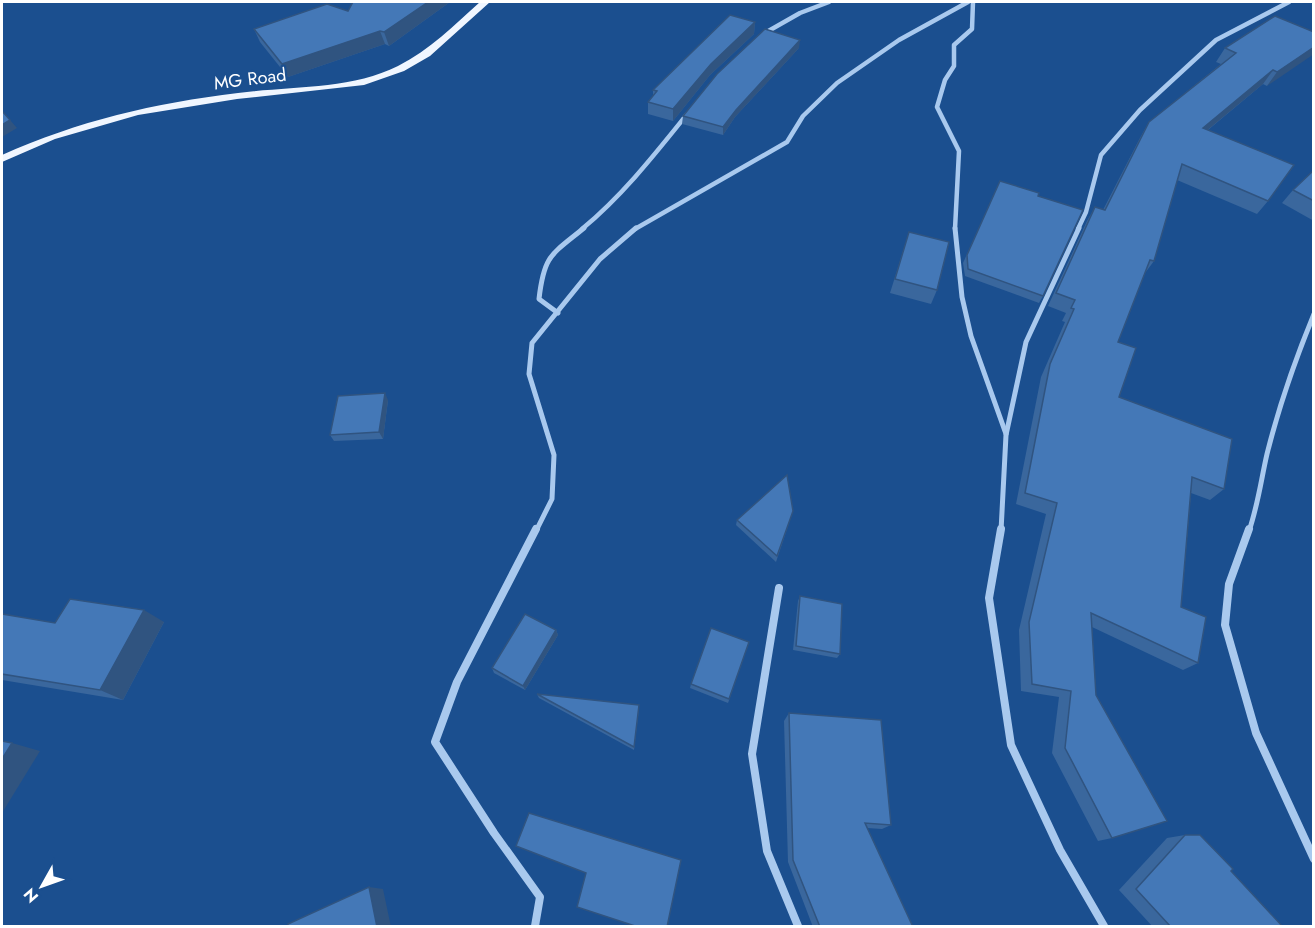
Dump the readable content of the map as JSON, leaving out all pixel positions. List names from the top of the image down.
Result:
{
  "streets": {
    "main road": ["MG Road"]
  },
  "north": "bottom left"
}
